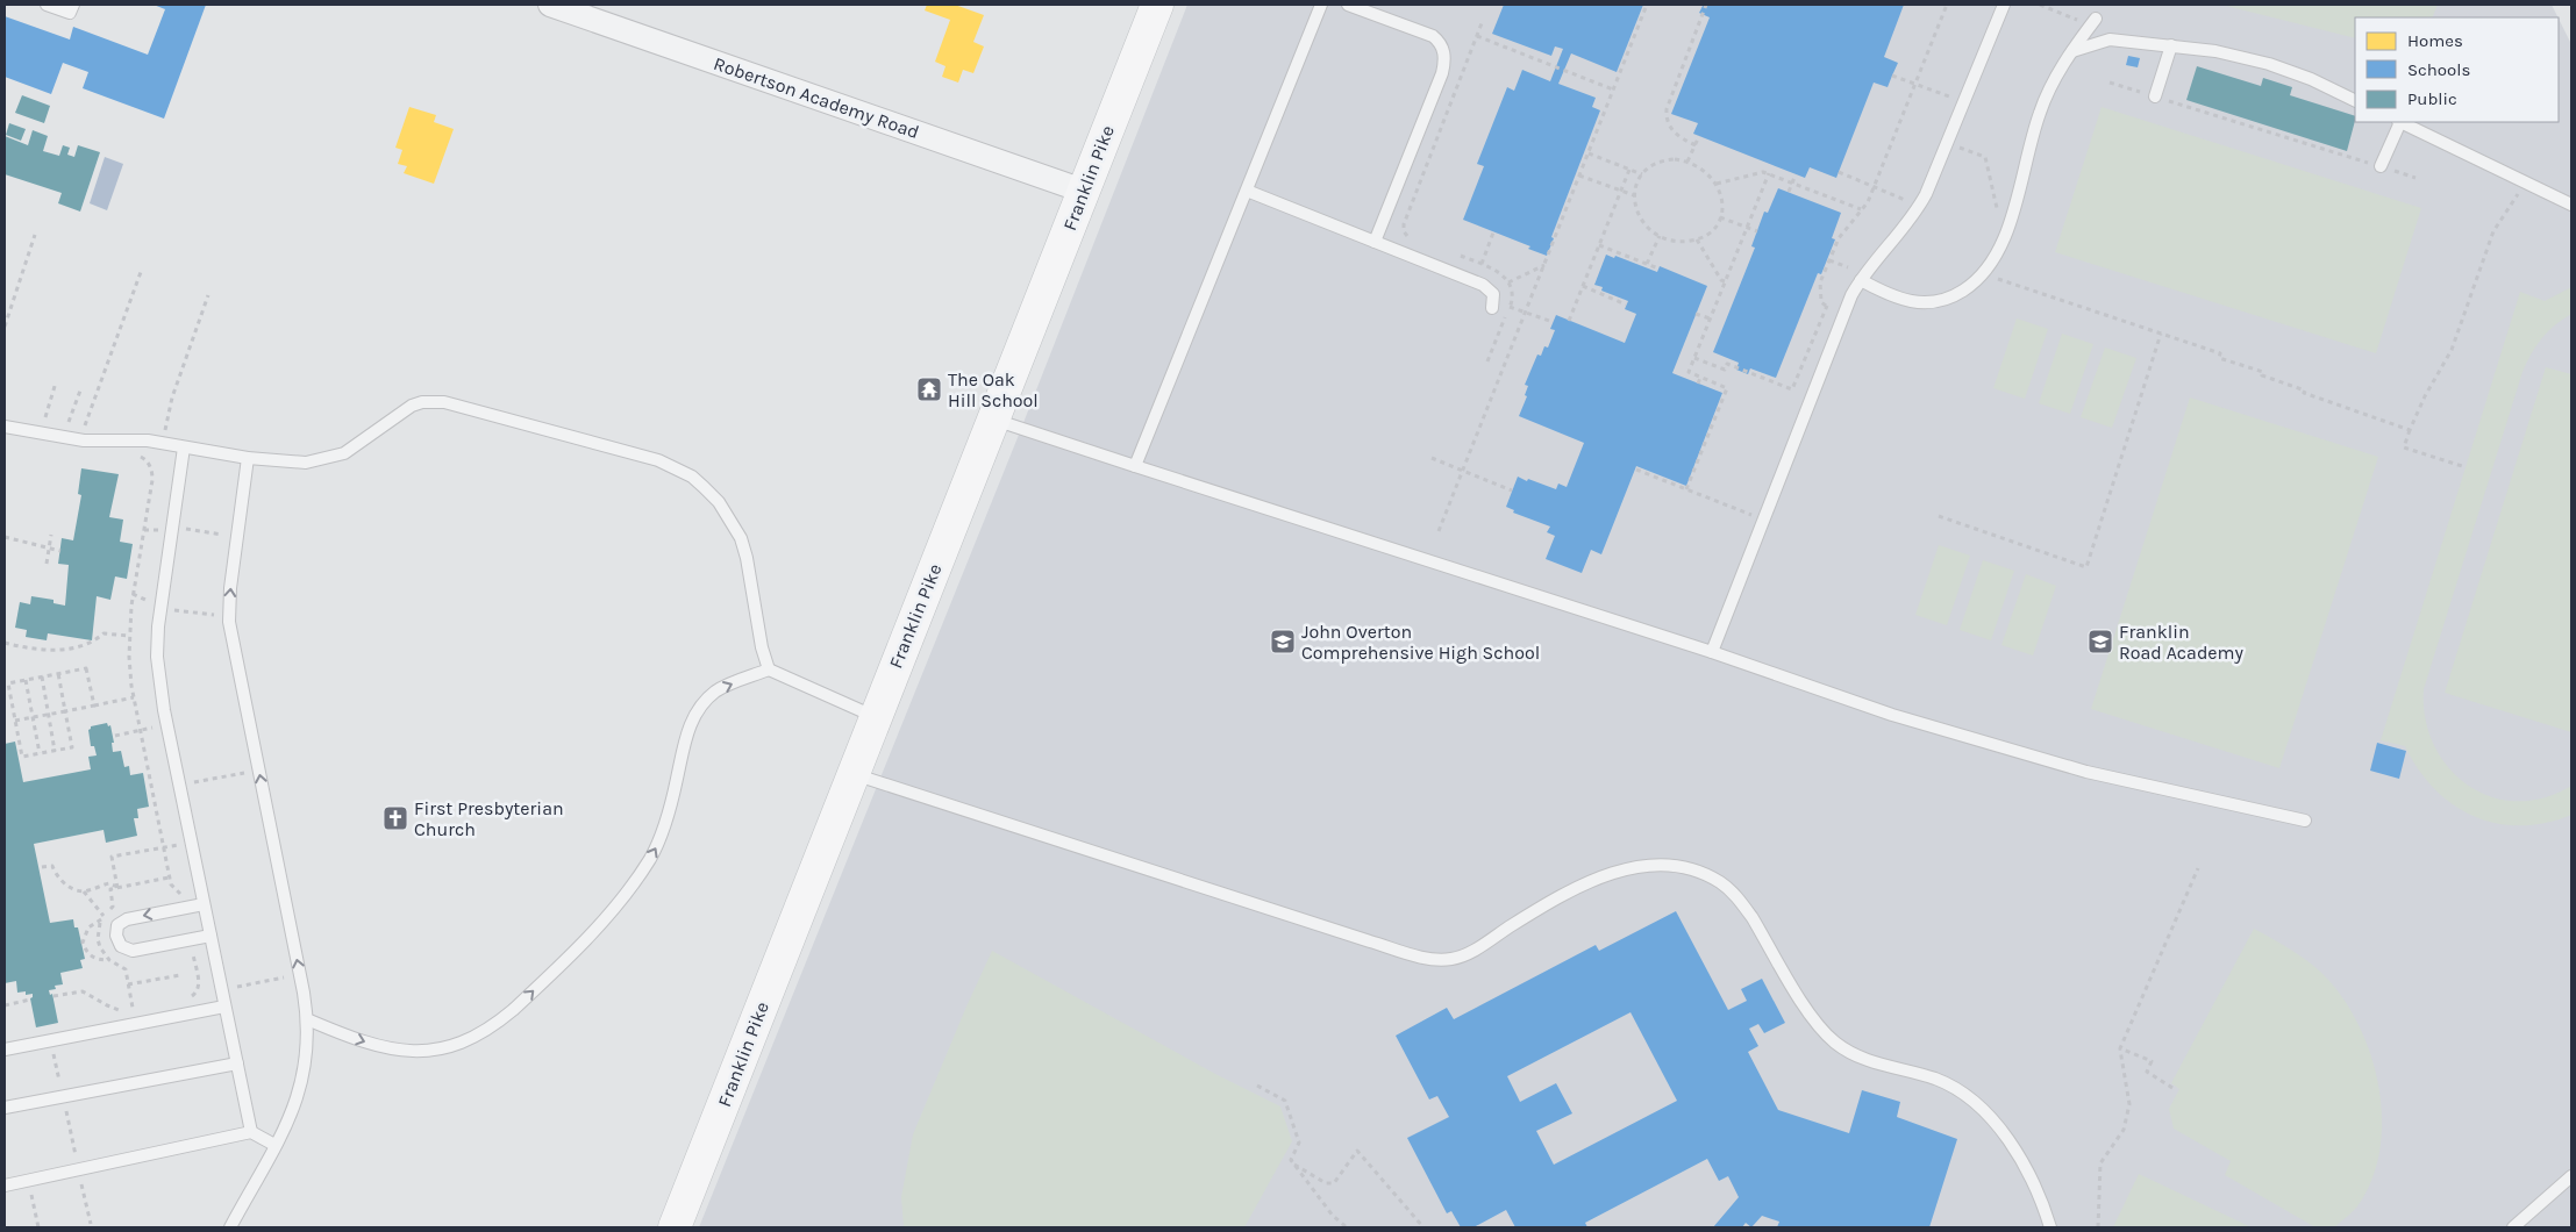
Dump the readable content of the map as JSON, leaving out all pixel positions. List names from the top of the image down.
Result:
{
  "streets": {
    "main road": ["Franklin Pike"],
    "street": ["Robertson Academy Road"]
  },
  "crossings": [
    ["Robertson Academy Road", "Franklin Pike"]
  ],
  "places": {
    "temple": ["The Oak Hill School"],
    "school or university": ["John Overton Comprehensive High School", "Franklin Road Academy"],
    "church": ["First Presbyterian Church"]
  },
  "legend": ["Homes", "Schools", "Public"]
}
